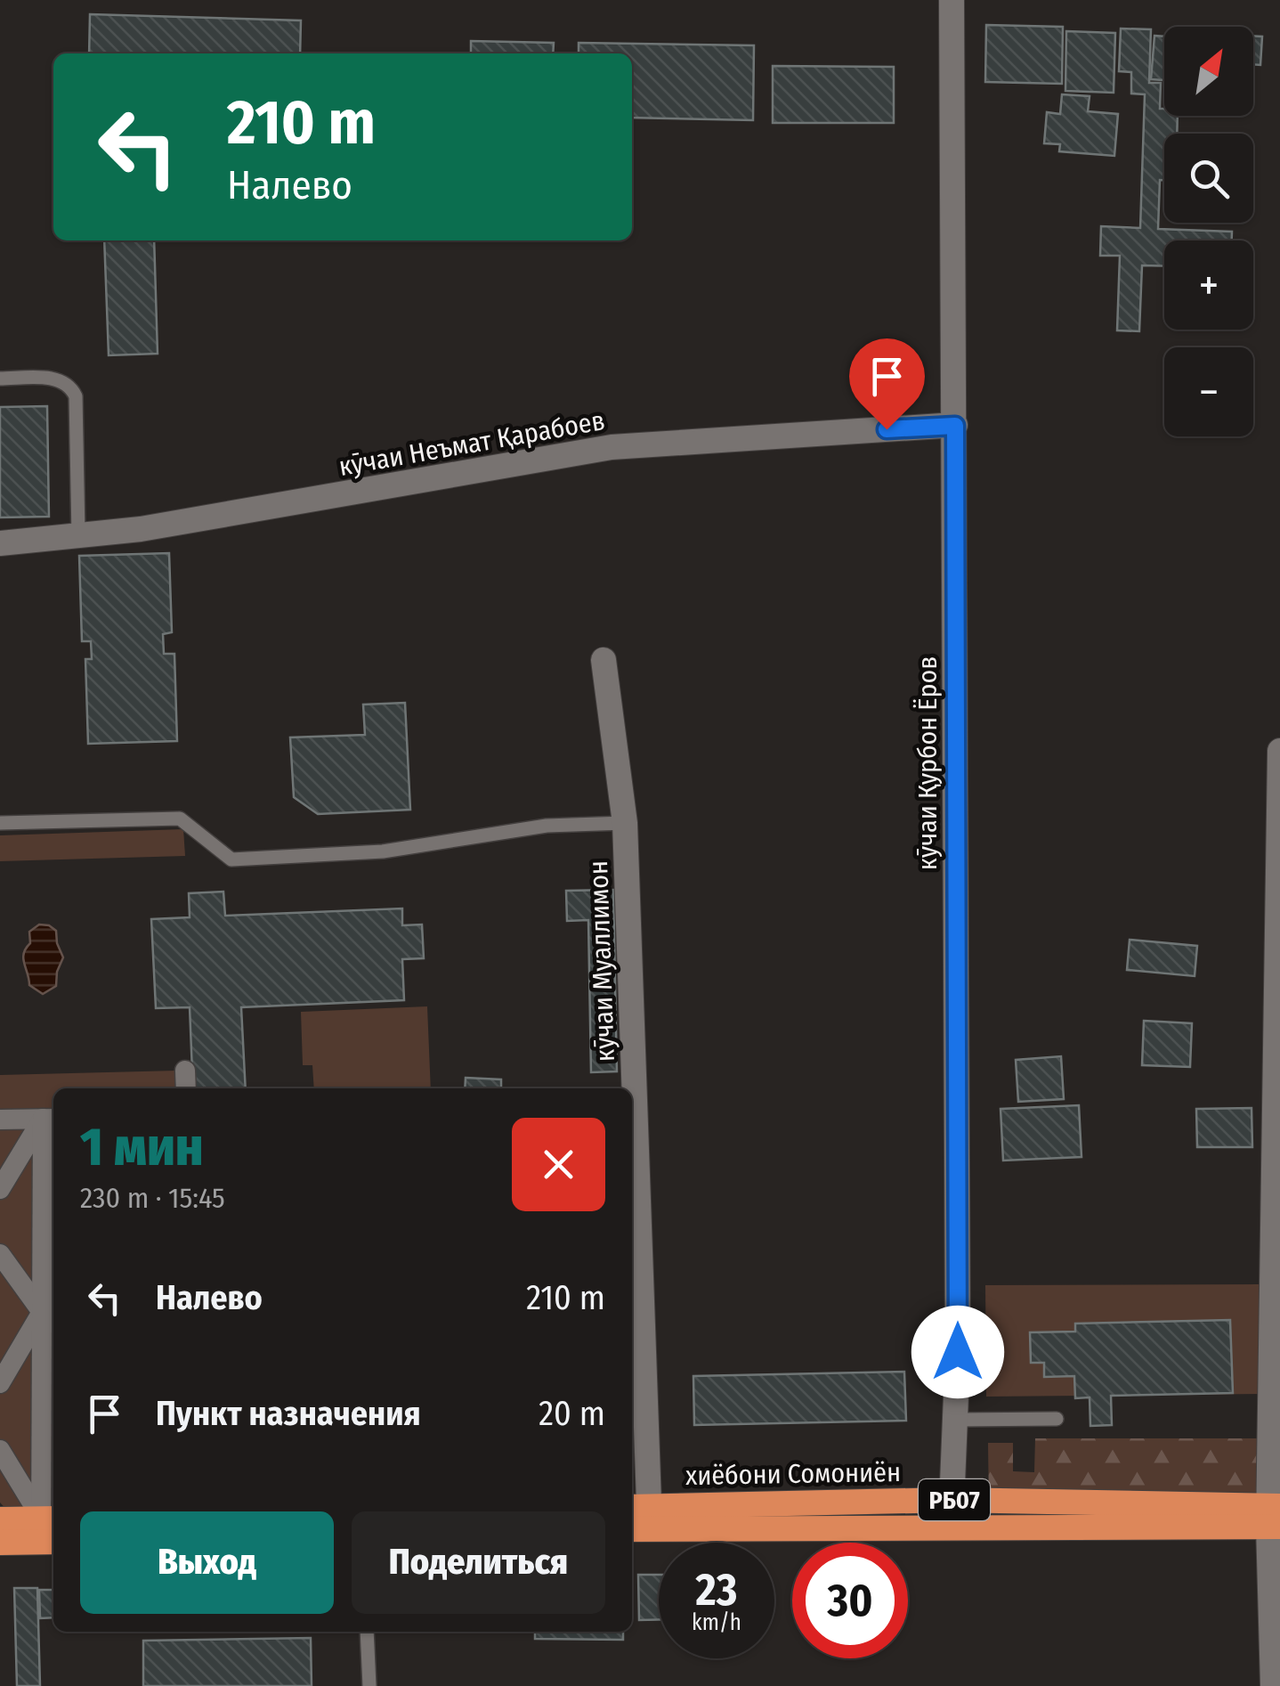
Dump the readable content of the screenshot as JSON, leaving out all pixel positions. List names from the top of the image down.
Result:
{
  "streets": {
    "highway": ["хиёбони Сомониён", "РБ07"],
    "street": ["кӯчаи Неъмат Қарабоев", "кӯчаи Қурбон Ёров", "кӯчаи Муаллимон"]
  },
  "crossings": [
    ["кӯчаи Неъмат Қарабоев", "кӯчаи Қурбон Ёров"],
    ["кӯчаи Қурбон Ёров", "хиёбони Сомониён"],
    ["кӯчаи Муаллимон", "хиёбони Сомониён"]
  ],
  "north": "top right",
  "page": {
    "map_buttons": ["+", "−"],
    "turn": ["210 m", "Налево"],
    "heading": ["1 мин", "230 m · 15:45"],
    "list": [
      {
        "name": "Налево",
        "value": "210 m"
      },
      {
        "name": "Пункт назначения",
        "value": "20 m"
      }
    ],
    "buttons": ["Выход", "Поделиться"],
    "speed": "23 km/h",
    "limit": "30"
  }
}
